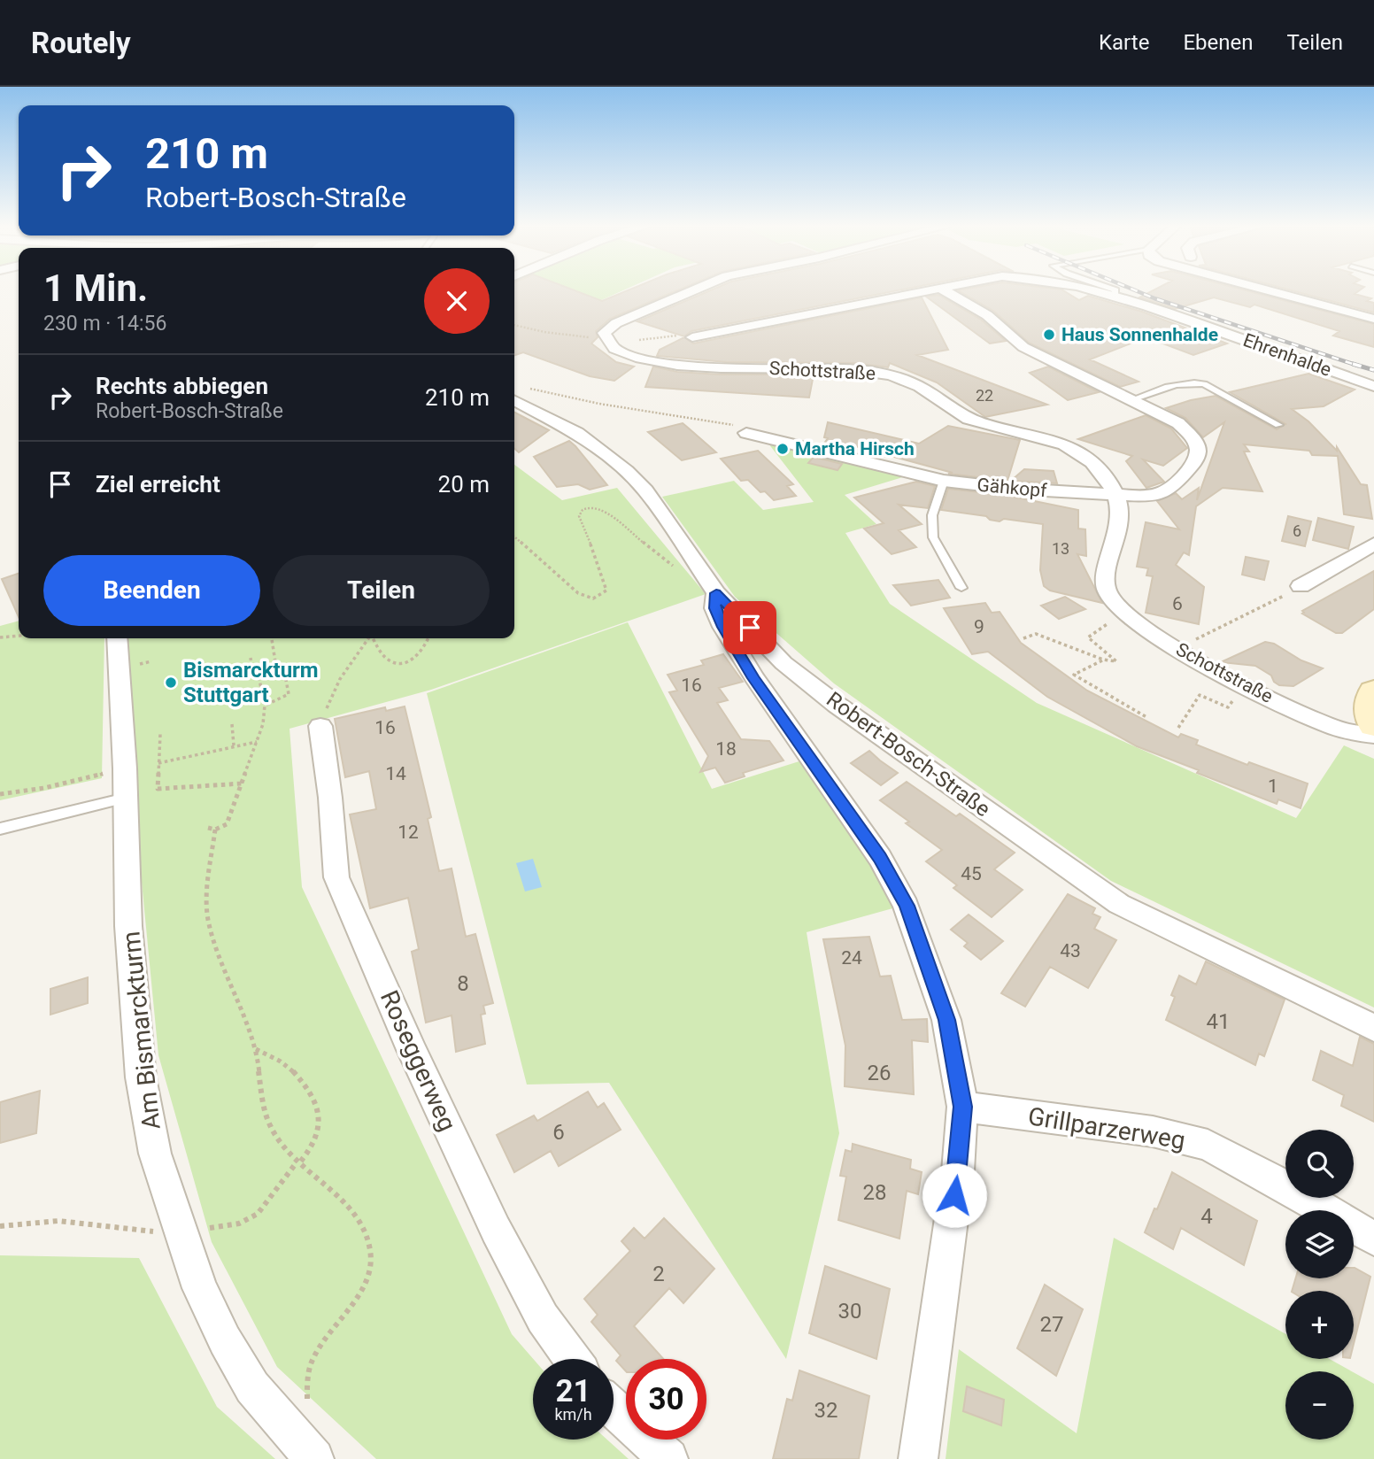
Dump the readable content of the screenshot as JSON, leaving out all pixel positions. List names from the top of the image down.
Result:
{
  "streets": {
    "street": [
      "Ehrenhalde",
      "Schottstraße",
      "Gähkopf",
      "Robert-Bosch-Straße",
      "Am Bismarckturm",
      "Roseggerweg",
      "Grillparzerweg"
    ]
  },
  "crossings": [
    ["Schottstraße", "Gähkopf"]
  ],
  "places": ["Haus Sonnenhalde", "Martha Hirsch", "Bismarckturm Stuttgart"],
  "house_numbers": [
    "22",
    "6",
    "13",
    "6",
    "9",
    "16",
    "16",
    "18",
    "14",
    "1",
    "12",
    "45",
    "43",
    "24",
    "8",
    "41",
    "26",
    "6",
    "28",
    "4",
    "2",
    "30",
    "27",
    "32"
  ],
  "page": {
    "header": "Routely",
    "nav": ["Karte", "Ebenen", "Teilen"],
    "turn": ["210 m", "Robert-Bosch-Straße"],
    "heading": ["1 Min.", "230 m · 14:56"],
    "list": [
      {
        "name": "Rechts abbiegen",
        "note": "Robert-Bosch-Straße",
        "value": "210 m"
      },
      {
        "name": "Ziel erreicht",
        "value": "20 m"
      }
    ],
    "buttons": ["Beenden", "Teilen"],
    "map_buttons": ["+", "−"],
    "speed": "21 km/h",
    "limit": "30"
  }
}
